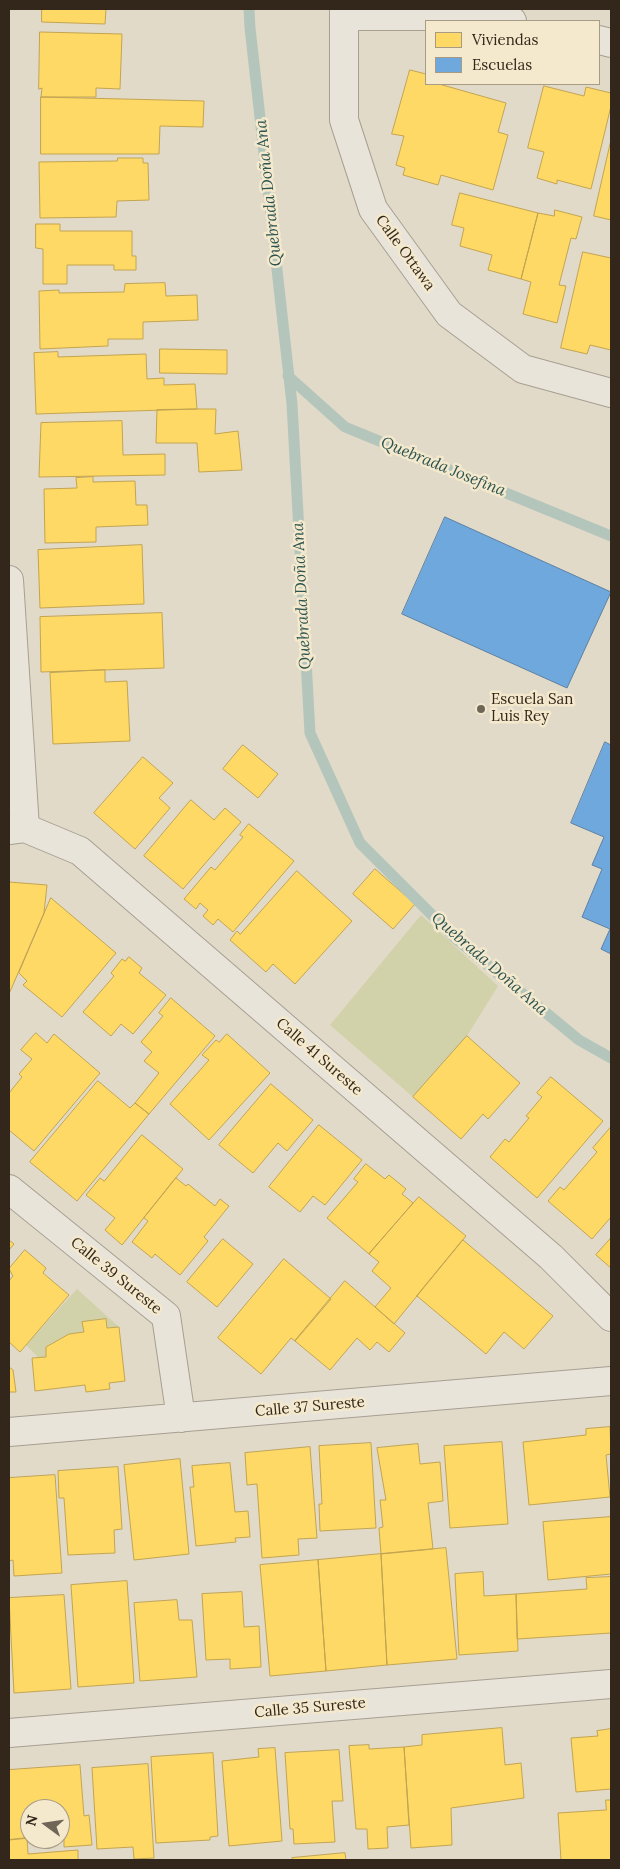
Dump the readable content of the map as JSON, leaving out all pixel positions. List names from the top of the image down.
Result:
{
  "streets": {
    "street": [
      "Calle Ottawa",
      "Calle 41 Sureste",
      "Calle 39 Sureste",
      "Calle 37 Sureste",
      "Calle 35 Sureste"
    ]
  },
  "crossings": [
    ["Calle 39 Sureste", "Calle 37 Sureste"]
  ],
  "water": ["Quebrada Doña Ana", "Quebrada Josefina"],
  "places": ["Escuela San Luis Rey"],
  "legend": ["Viviendas", "Escuelas"],
  "north": "left"
}
